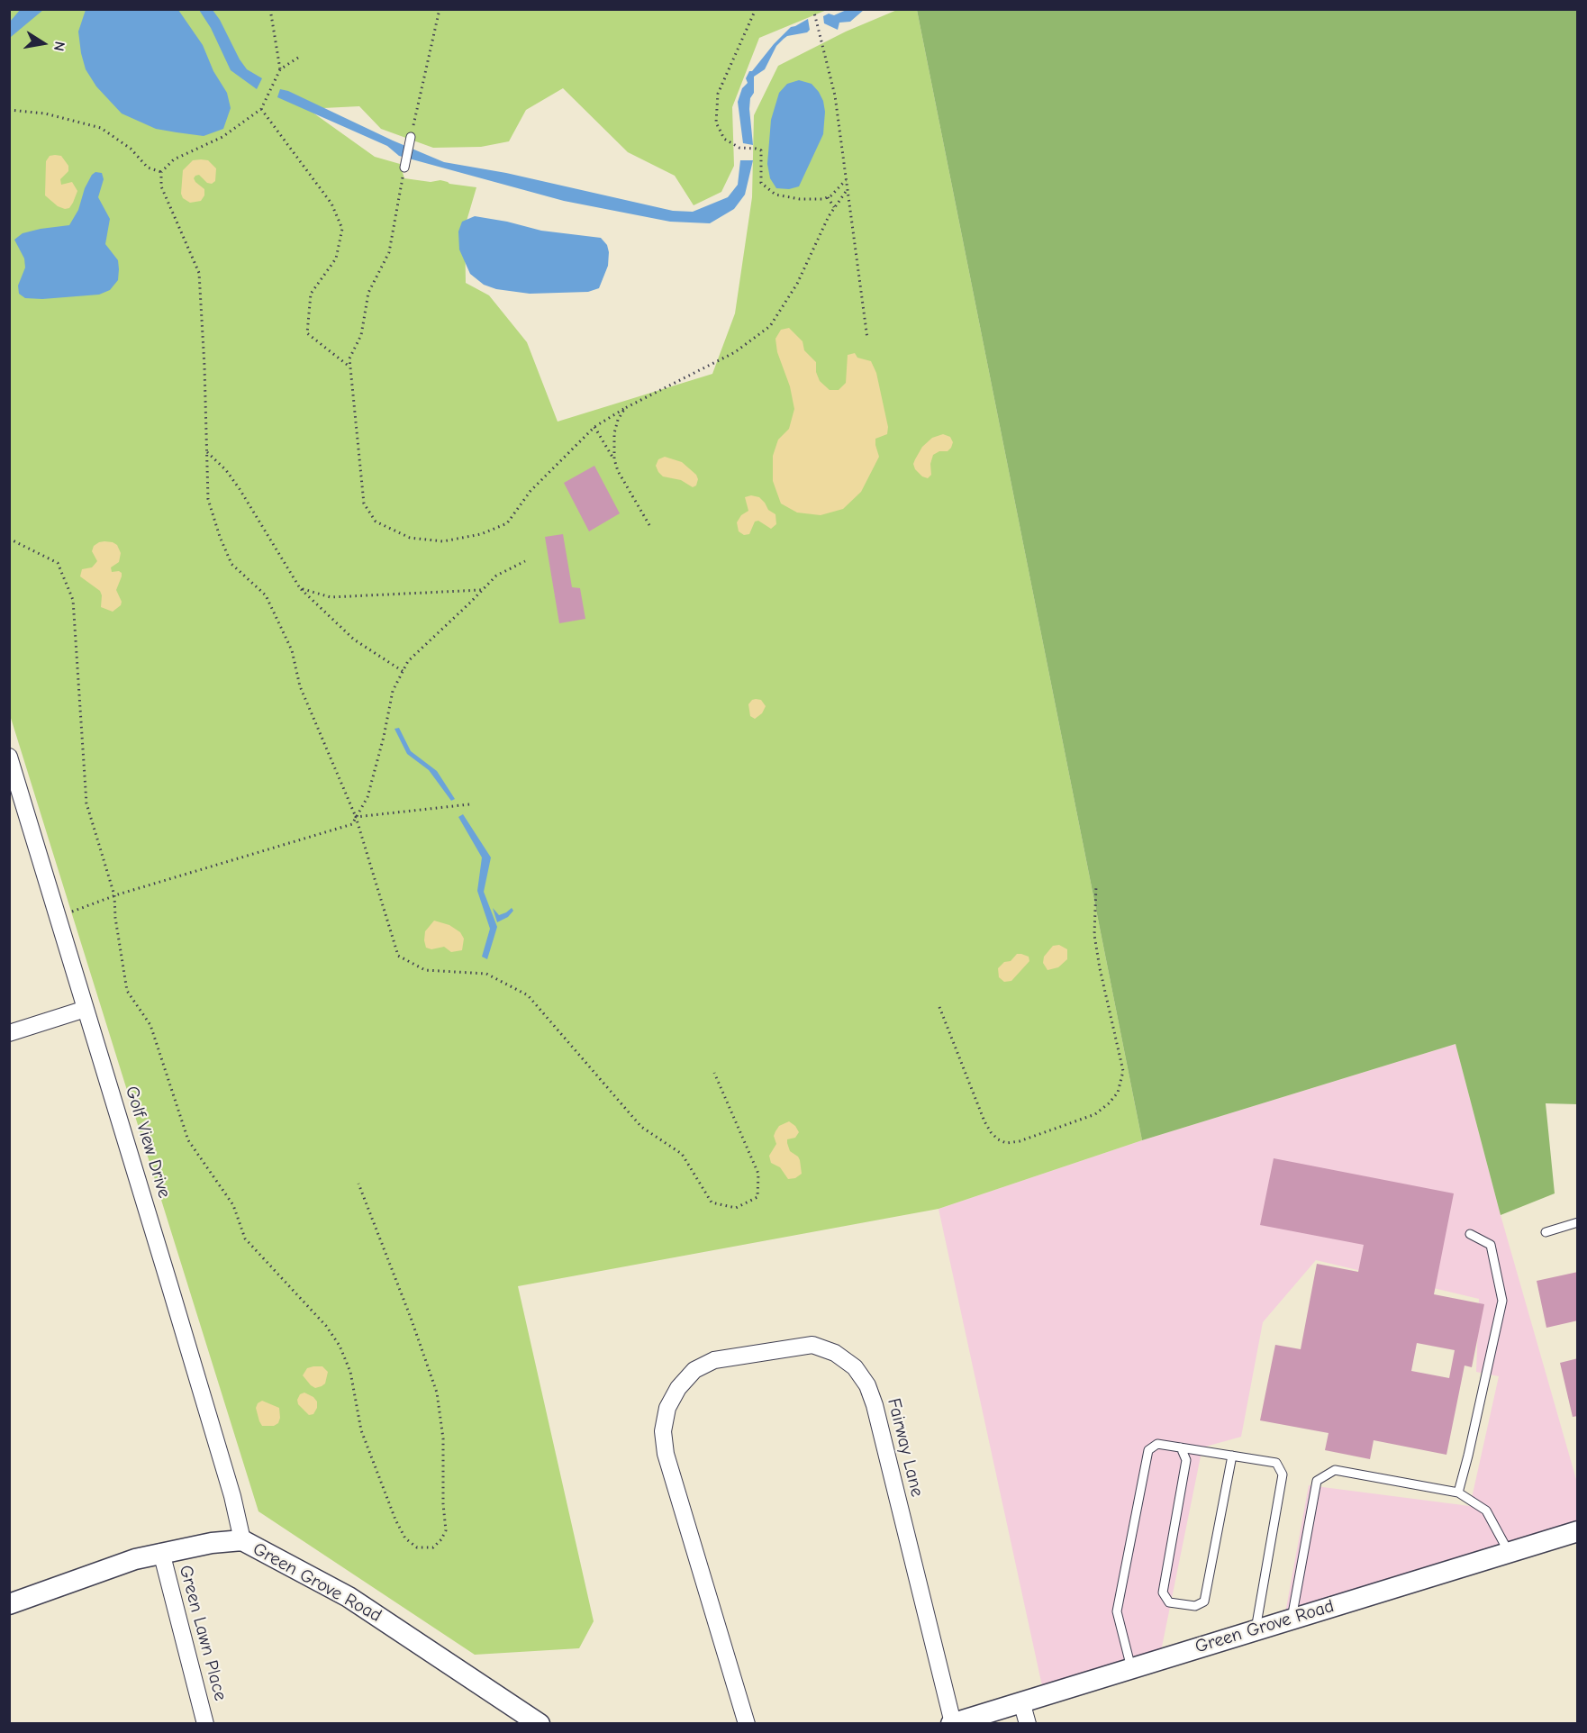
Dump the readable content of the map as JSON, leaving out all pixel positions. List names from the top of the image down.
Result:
{
  "streets": {
    "street": [
      "Golf View Drive",
      "Fairway Lane",
      "Green Grove Road",
      "Green Lawn Place"
    ]
  },
  "crossings": [
    ["Golf View Drive", "Green Grove Road"],
    ["Fairway Lane", "Green Grove Road"],
    ["Green Grove Road", "Green Lawn Place"]
  ],
  "north": "right"
}
